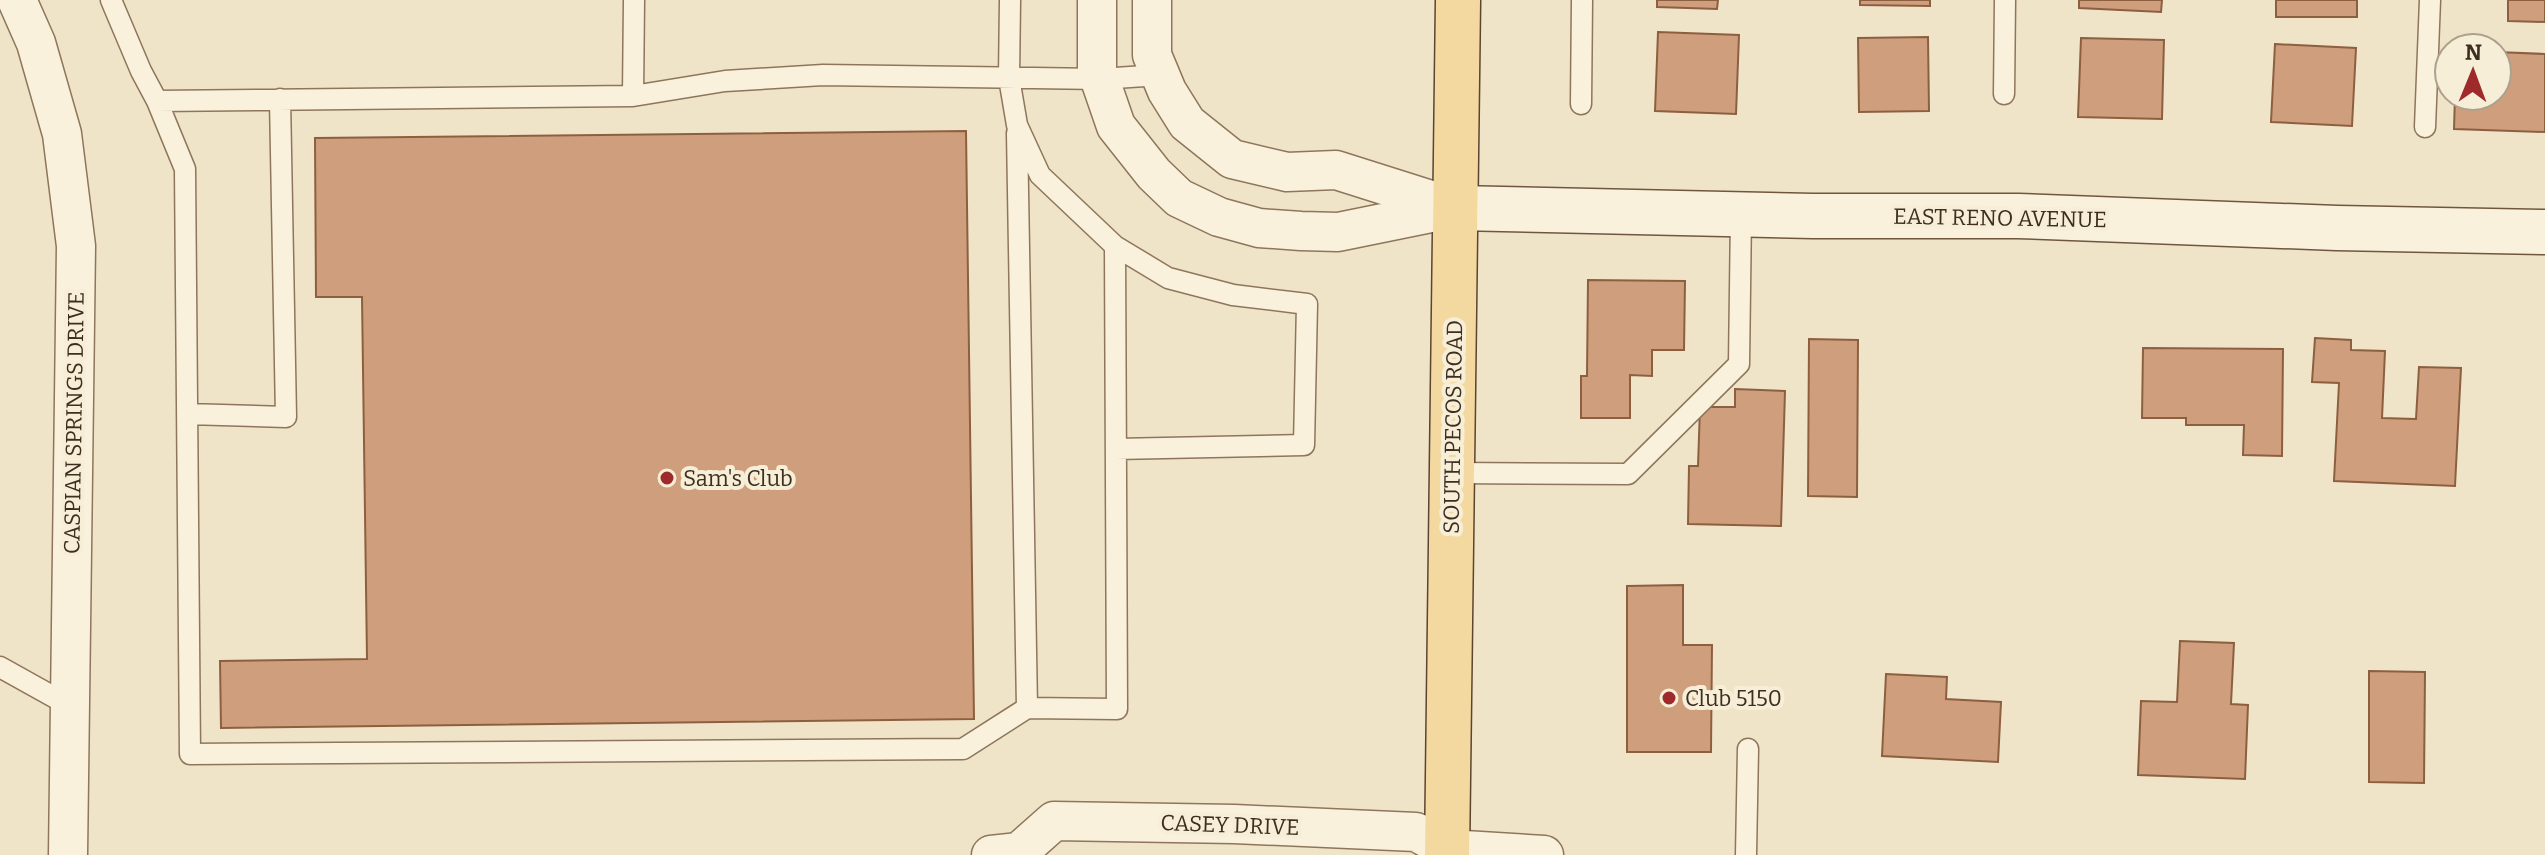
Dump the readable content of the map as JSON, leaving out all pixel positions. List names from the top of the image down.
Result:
{
  "streets": {
    "main road": ["SOUTH PECOS ROAD"],
    "street": ["EAST RENO AVENUE", "CASPIAN SPRINGS DRIVE", "CASEY DRIVE"]
  },
  "crossings": [
    ["EAST RENO AVENUE", "SOUTH PECOS ROAD"],
    ["SOUTH PECOS ROAD", "CASEY DRIVE"]
  ],
  "places": ["Sam's Club", "Club 5150"],
  "north": "top"
}
